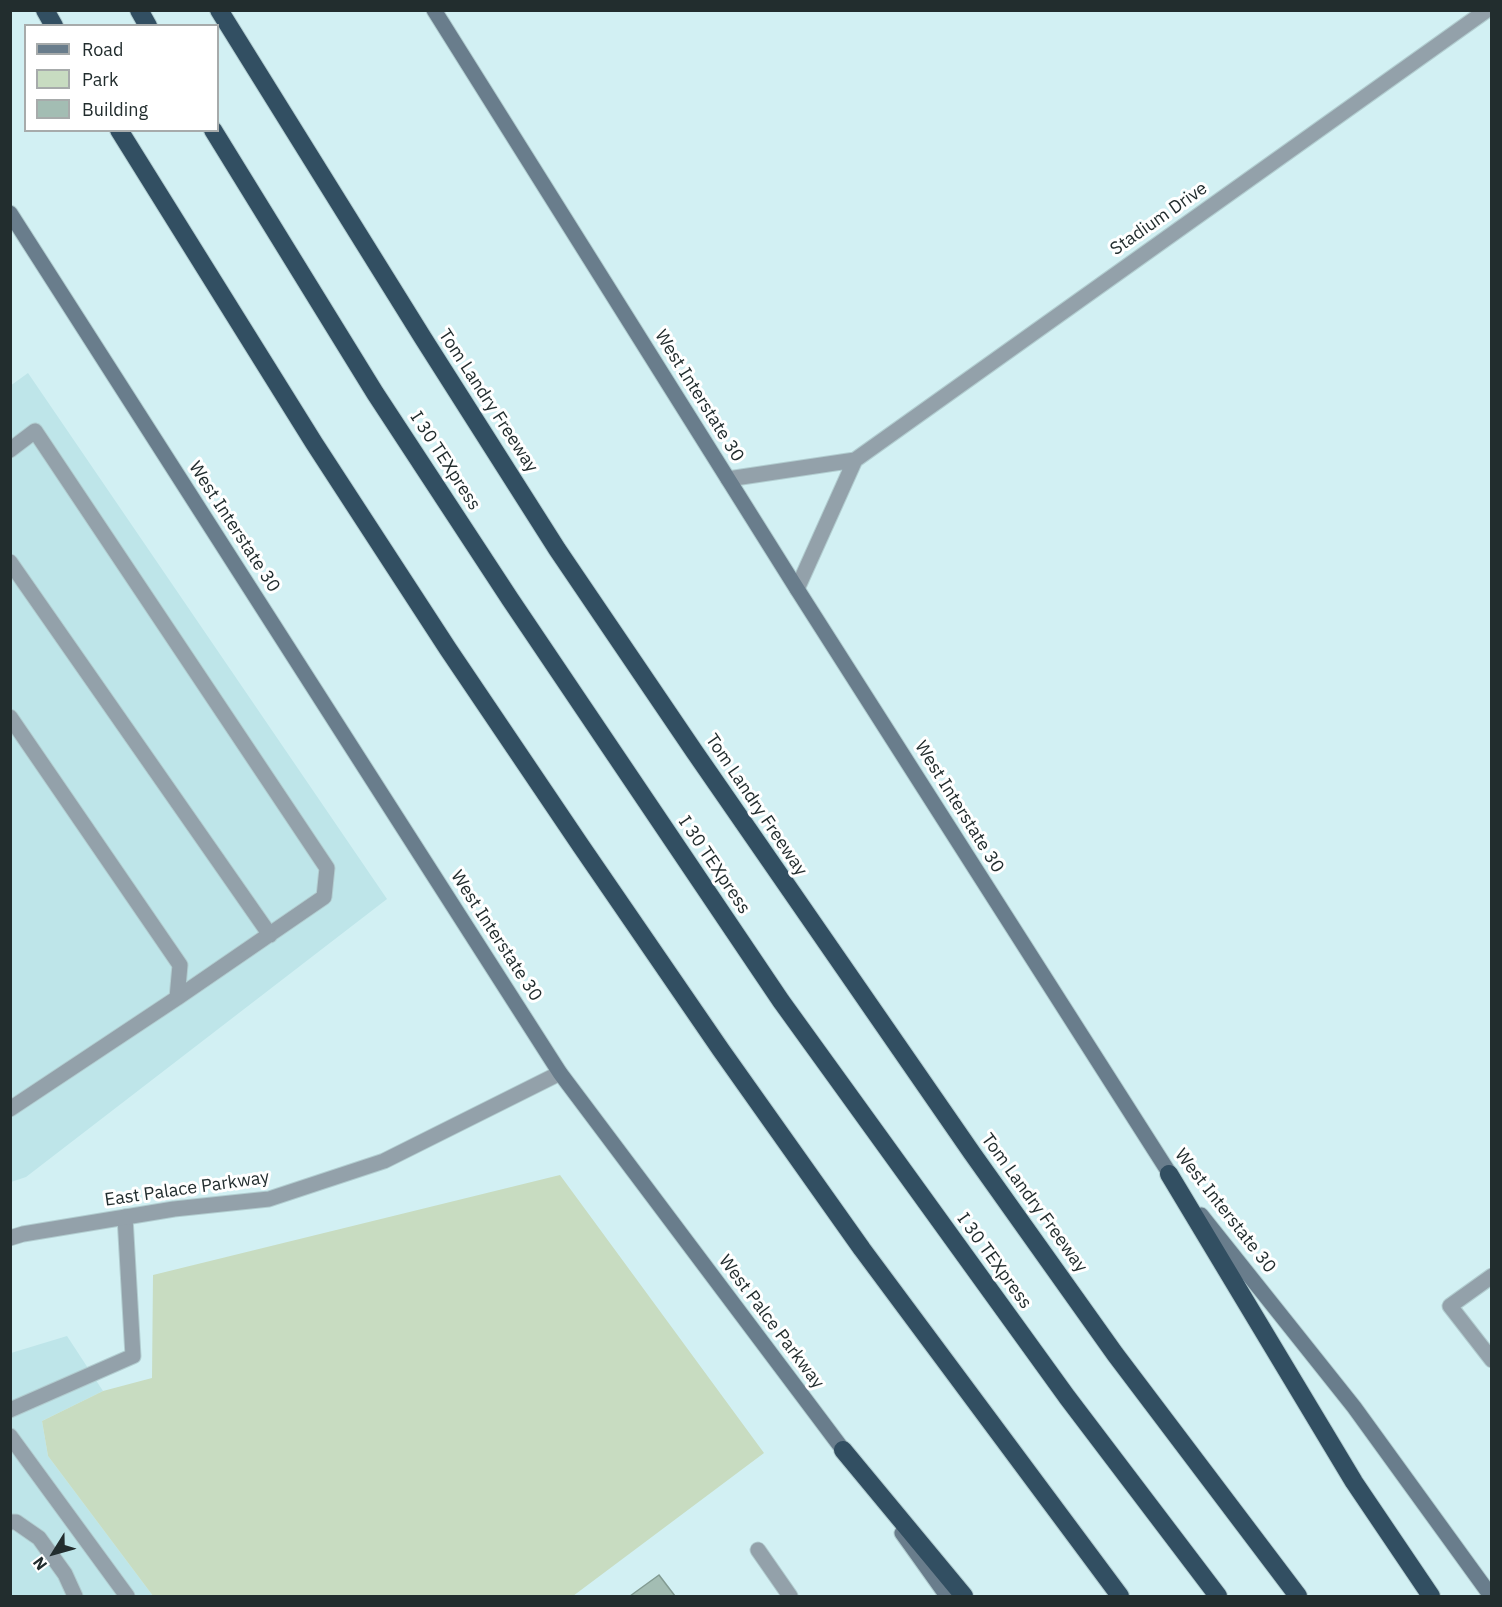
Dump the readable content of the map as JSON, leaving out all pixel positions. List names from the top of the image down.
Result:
{
  "streets": {
    "highway": ["Tom Landry Freeway", "I 30 TEXpress"],
    "main road": ["West Interstate 30", "West Palce Parkway"],
    "street": ["Stadium Drive", "East Palace Parkway"]
  },
  "crossings": [
    ["Stadium Drive", "West Interstate 30"],
    ["West Interstate 30", "East Palace Parkway"],
    ["West Interstate 30", "West Palce Parkway"],
    ["East Palace Parkway", "West Palce Parkway"]
  ],
  "legend": ["Road", "Park", "Building"],
  "north": "bottom left"
}
